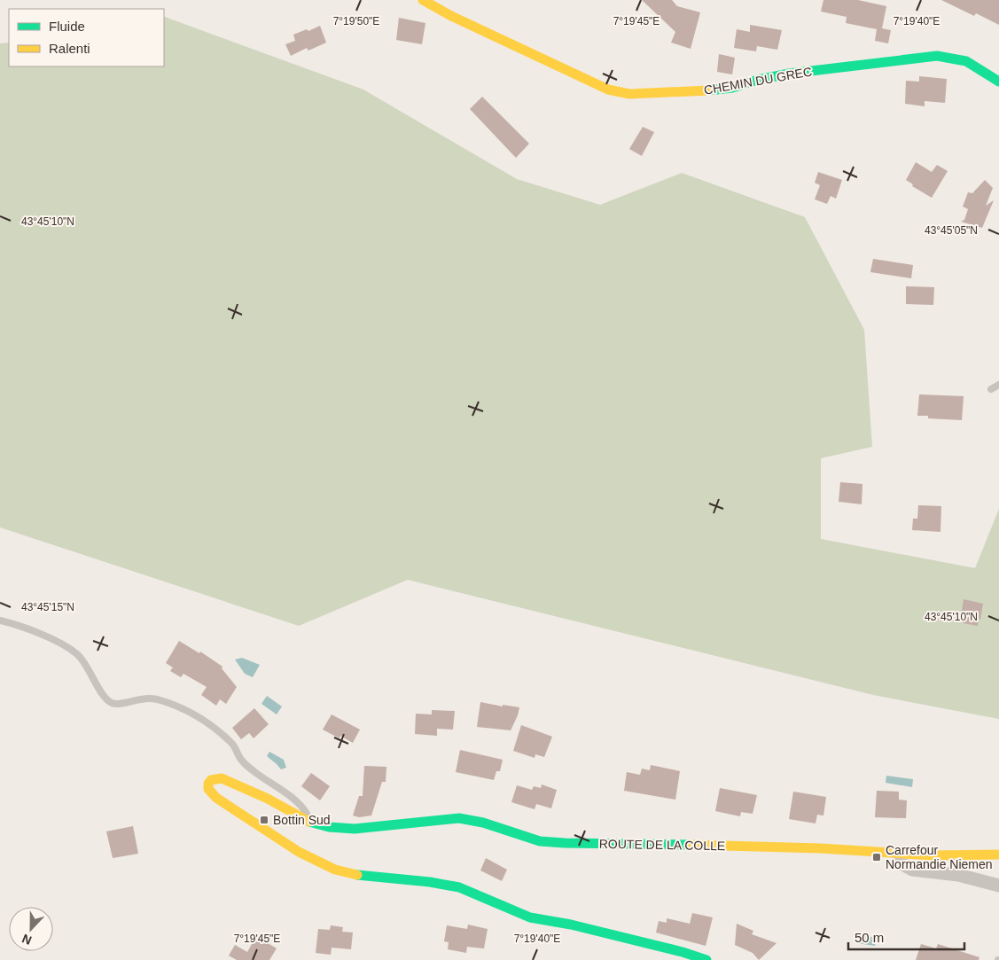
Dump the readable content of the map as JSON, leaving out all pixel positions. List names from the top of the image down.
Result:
{
  "streets": {
    "street": ["CHEMIN DU GREC", "ROUTE DE LA COLLE"]
  },
  "places": {
    "transit": ["Bottin Sud", "Carrefour Normandie Niemen"]
  },
  "legend": ["Fluide", "Ralenti"],
  "scale_bar": "50 m",
  "north": "bottom",
  "coordinates": [
    "7°19'45\"E",
    "7°19'40\"E",
    "7°19'50\"E",
    "43°45'10\"N",
    "43°45'05\"N",
    "43°45'15\"N"
  ]
}
